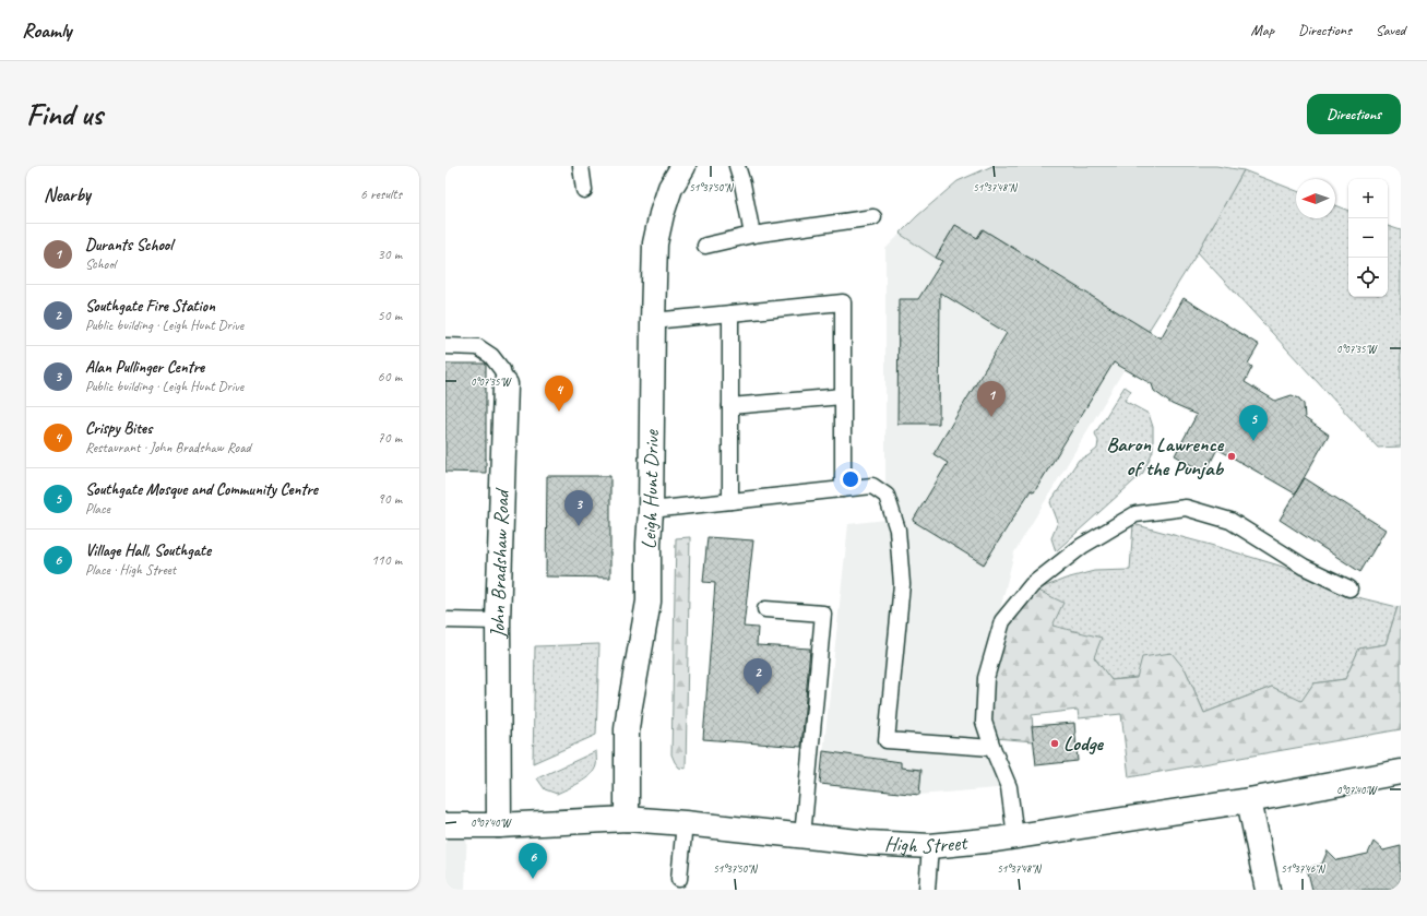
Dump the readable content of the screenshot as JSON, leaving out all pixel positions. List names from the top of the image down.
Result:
{
  "streets": {
    "street": ["Leigh Hunt Drive", "John Bradshaw Road", "High Street"]
  },
  "crossings": [
    ["Leigh Hunt Drive", "High Street"],
    ["John Bradshaw Road", "High Street"]
  ],
  "places": ["Baron Lawrence of the Punjab", "Lodge"],
  "north": "left",
  "page": {
    "header": "Roamly",
    "nav": ["Map", "Directions", "Saved"],
    "buttons": "Directions",
    "title": "Find us",
    "heading": ["Nearby", "6 results"],
    "map_buttons": ["+", "−"],
    "list": [
      {
        "mark": "1",
        "name": "Durants School",
        "note": "School",
        "value": "30 m"
      },
      {
        "mark": "2",
        "name": "Southgate Fire Station",
        "note": "Public building · Leigh Hunt Drive",
        "value": "50 m"
      },
      {
        "mark": "3",
        "name": "Alan Pullinger Centre",
        "note": "Public building · Leigh Hunt Drive",
        "value": "60 m"
      },
      {
        "mark": "4",
        "name": "Crispy Bites",
        "note": "Restaurant · John Bradshaw Road",
        "value": "70 m"
      },
      {
        "mark": "5",
        "name": "Southgate Mosque and Community Centre",
        "note": "Place",
        "value": "90 m"
      },
      {
        "mark": "6",
        "name": "Village Hall, Southgate",
        "note": "Place · High Street",
        "value": "110 m"
      }
    ],
    "pins": [
      "4",
      "1",
      "5",
      "3",
      "2",
      "6"
    ]
  },
  "coordinates": [
    "51°37'50\"N",
    "51°37'48\"N",
    "0°07'35\"W",
    "0°07'40\"W",
    "51°37'46\"N"
  ]
}
